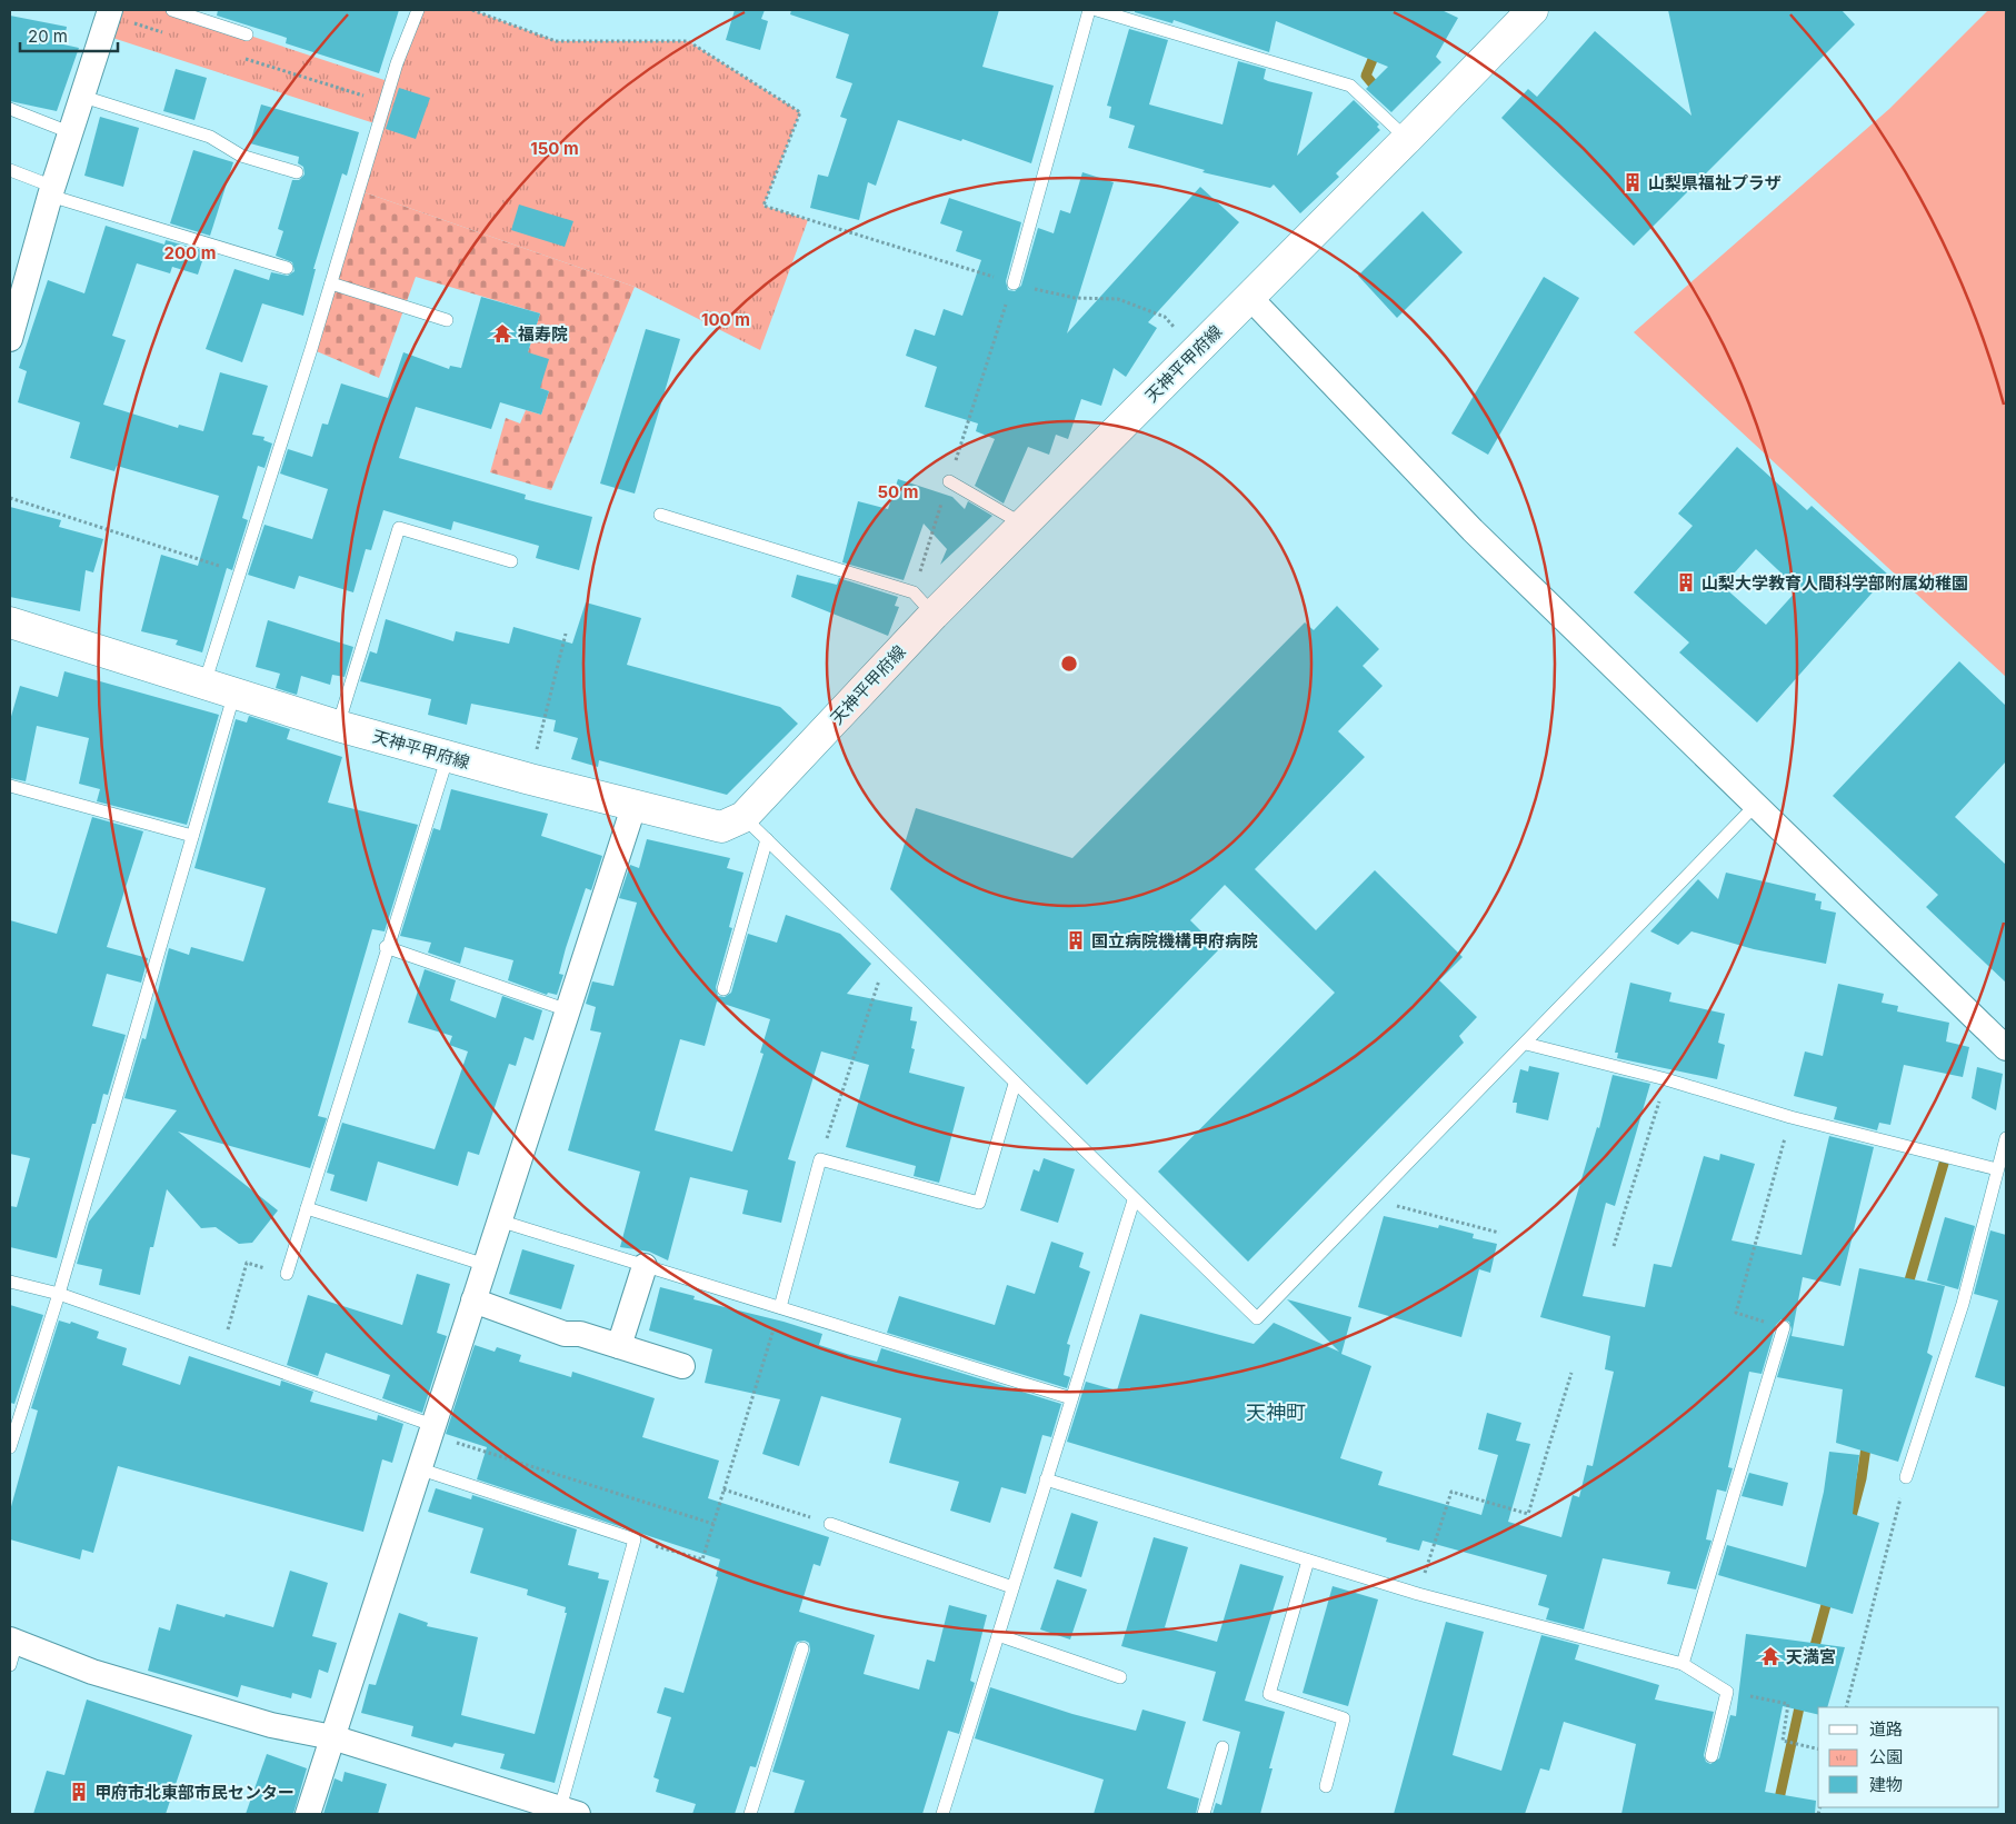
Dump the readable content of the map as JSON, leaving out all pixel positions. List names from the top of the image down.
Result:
{
  "streets": {
    "main road": ["天神平甲府線"]
  },
  "districts": ["天神町"],
  "places": {
    "building": [
      "山梨県福祉プラザ",
      "山梨大学教育人間科学部附属幼稚園",
      "国立病院機構甲府病院",
      "甲府市北東部市民センター"
    ],
    "temple": ["福寿院", "天満宮"]
  },
  "legend": ["道路", "公園", "建物"],
  "scale_bar": "20 m",
  "rings": [
    "150 m",
    "200 m",
    "100 m",
    "50 m"
  ]
}
